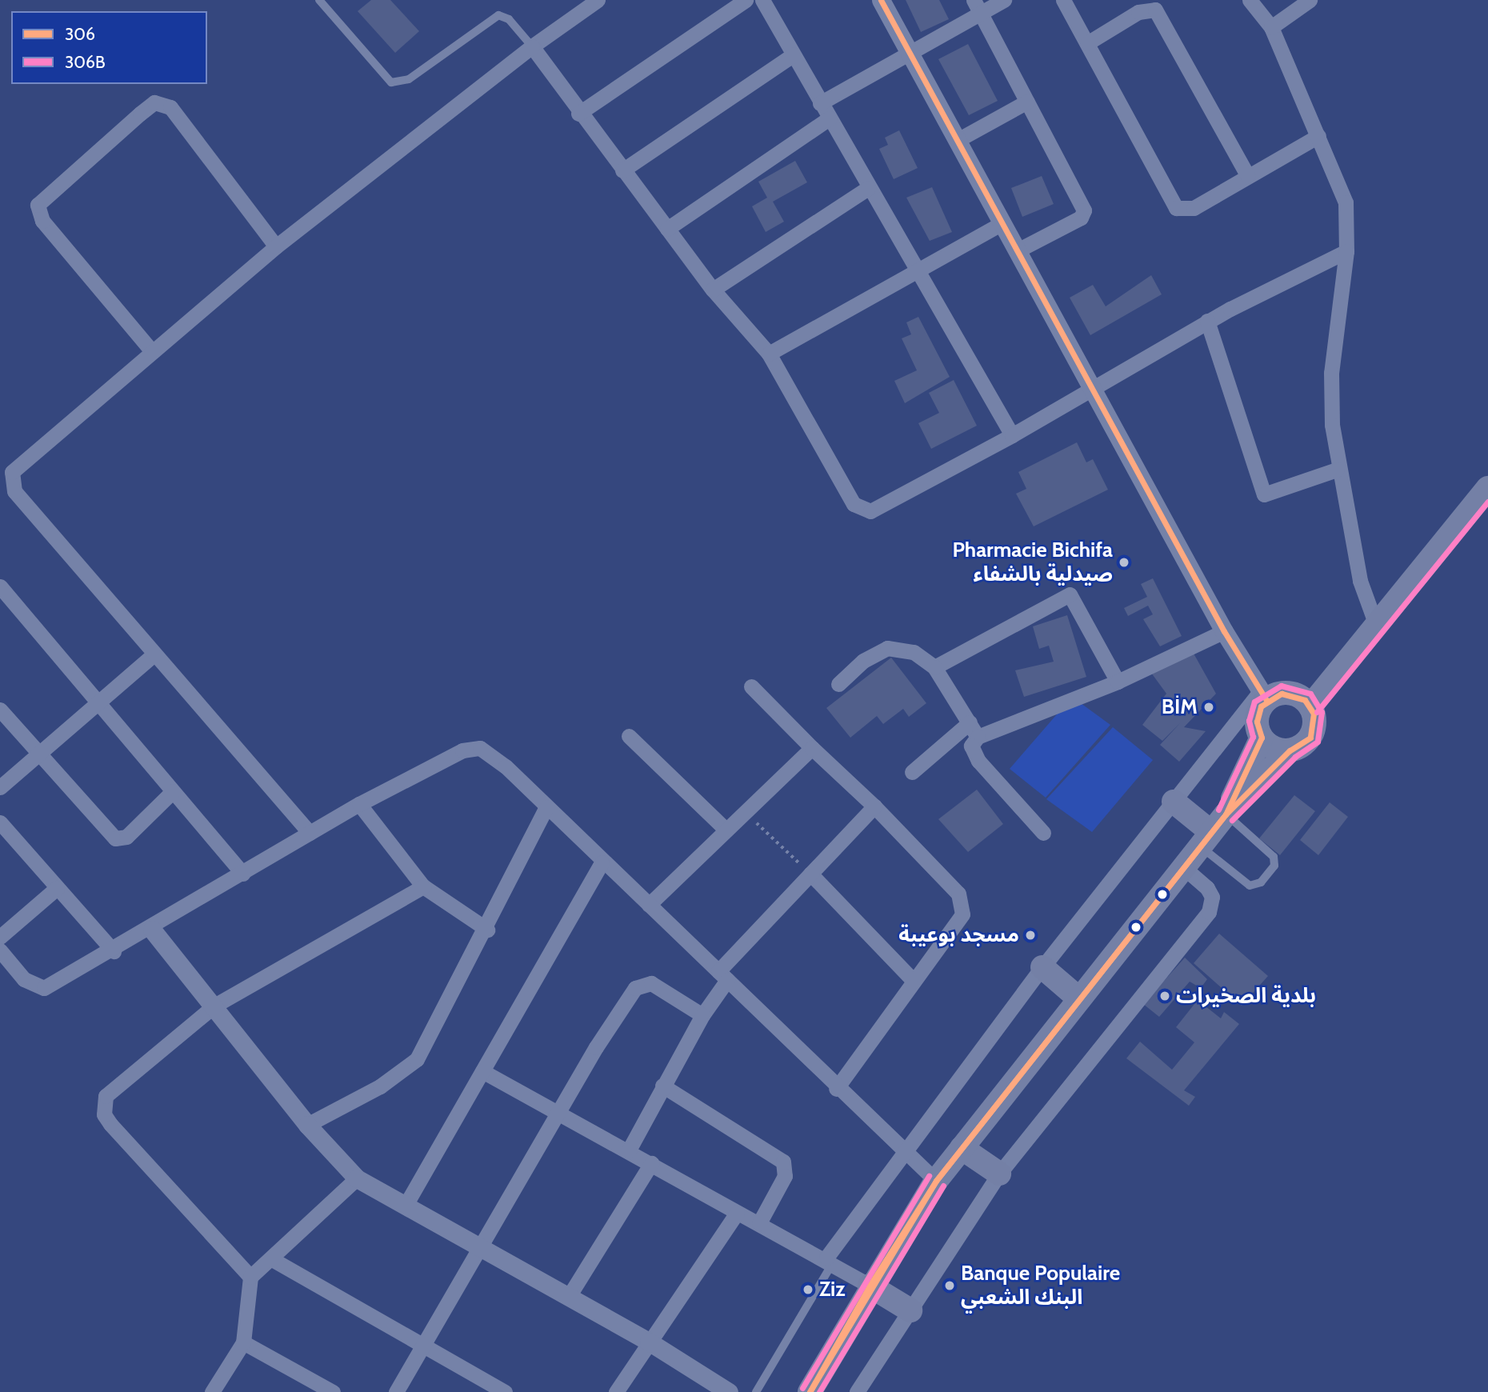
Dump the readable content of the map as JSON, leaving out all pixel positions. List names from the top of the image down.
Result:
{
  "places": [
    "Pharmacie Bichifa صيدلية بالشفاء",
    "BİM",
    "مسجد بوعيبة",
    "بلدية الصخيرات",
    "Banque Populaire البنك الشعبي",
    "Ziz"
  ],
  "lines": ["transit line 306", "transit line 306B"],
  "legend": ["306", "306B"]
}
